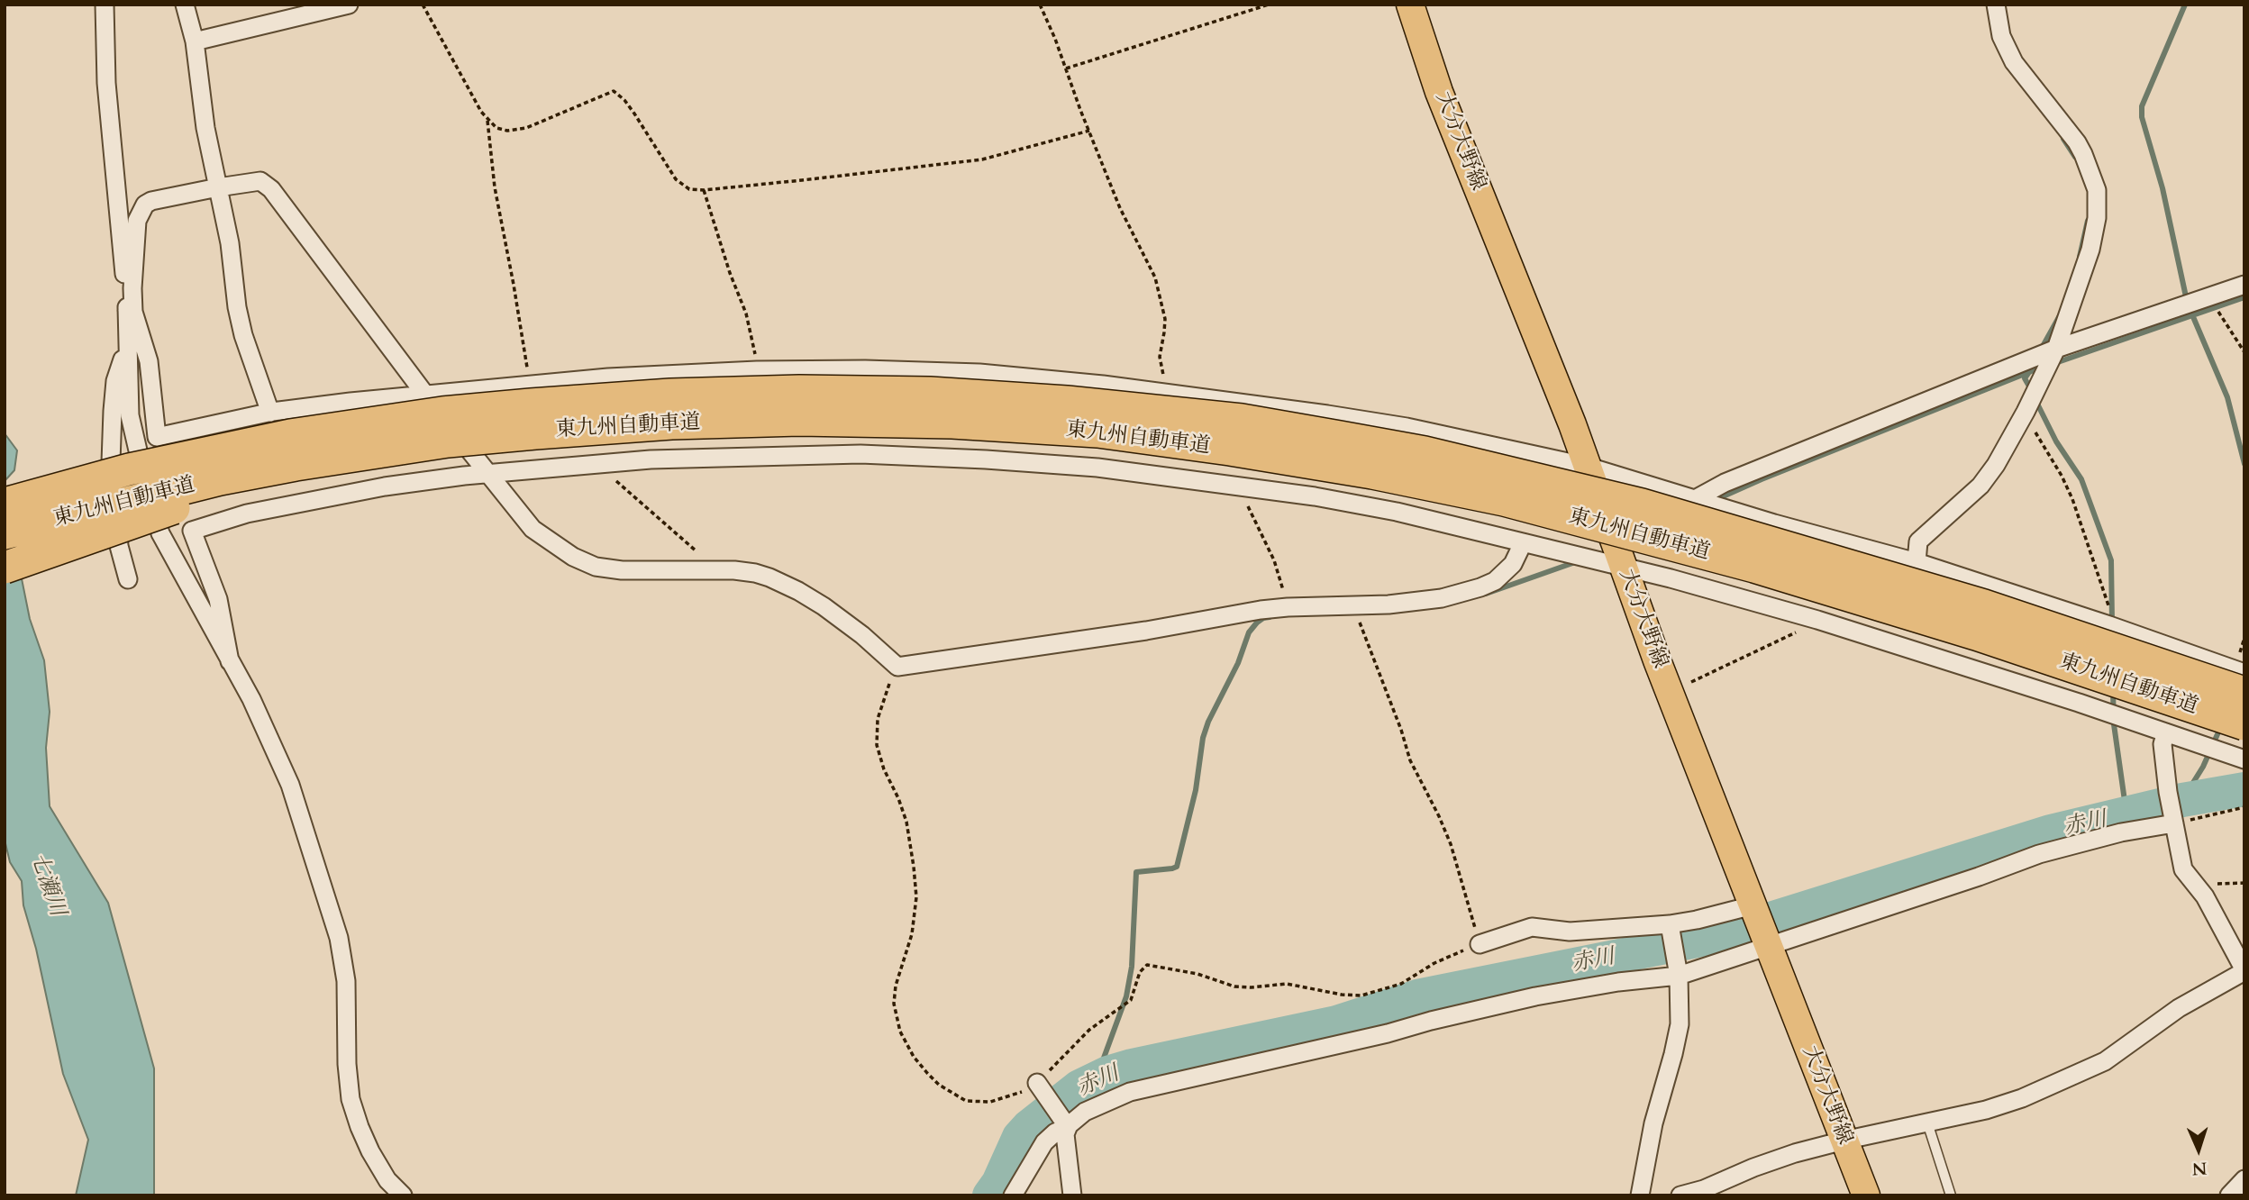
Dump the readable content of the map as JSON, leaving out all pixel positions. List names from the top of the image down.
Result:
{
  "streets": {
    "highway": ["東九州自動車道"],
    "main road": ["大分大野線"]
  },
  "water": ["赤川", "七瀬川"],
  "north": "bottom"
}
